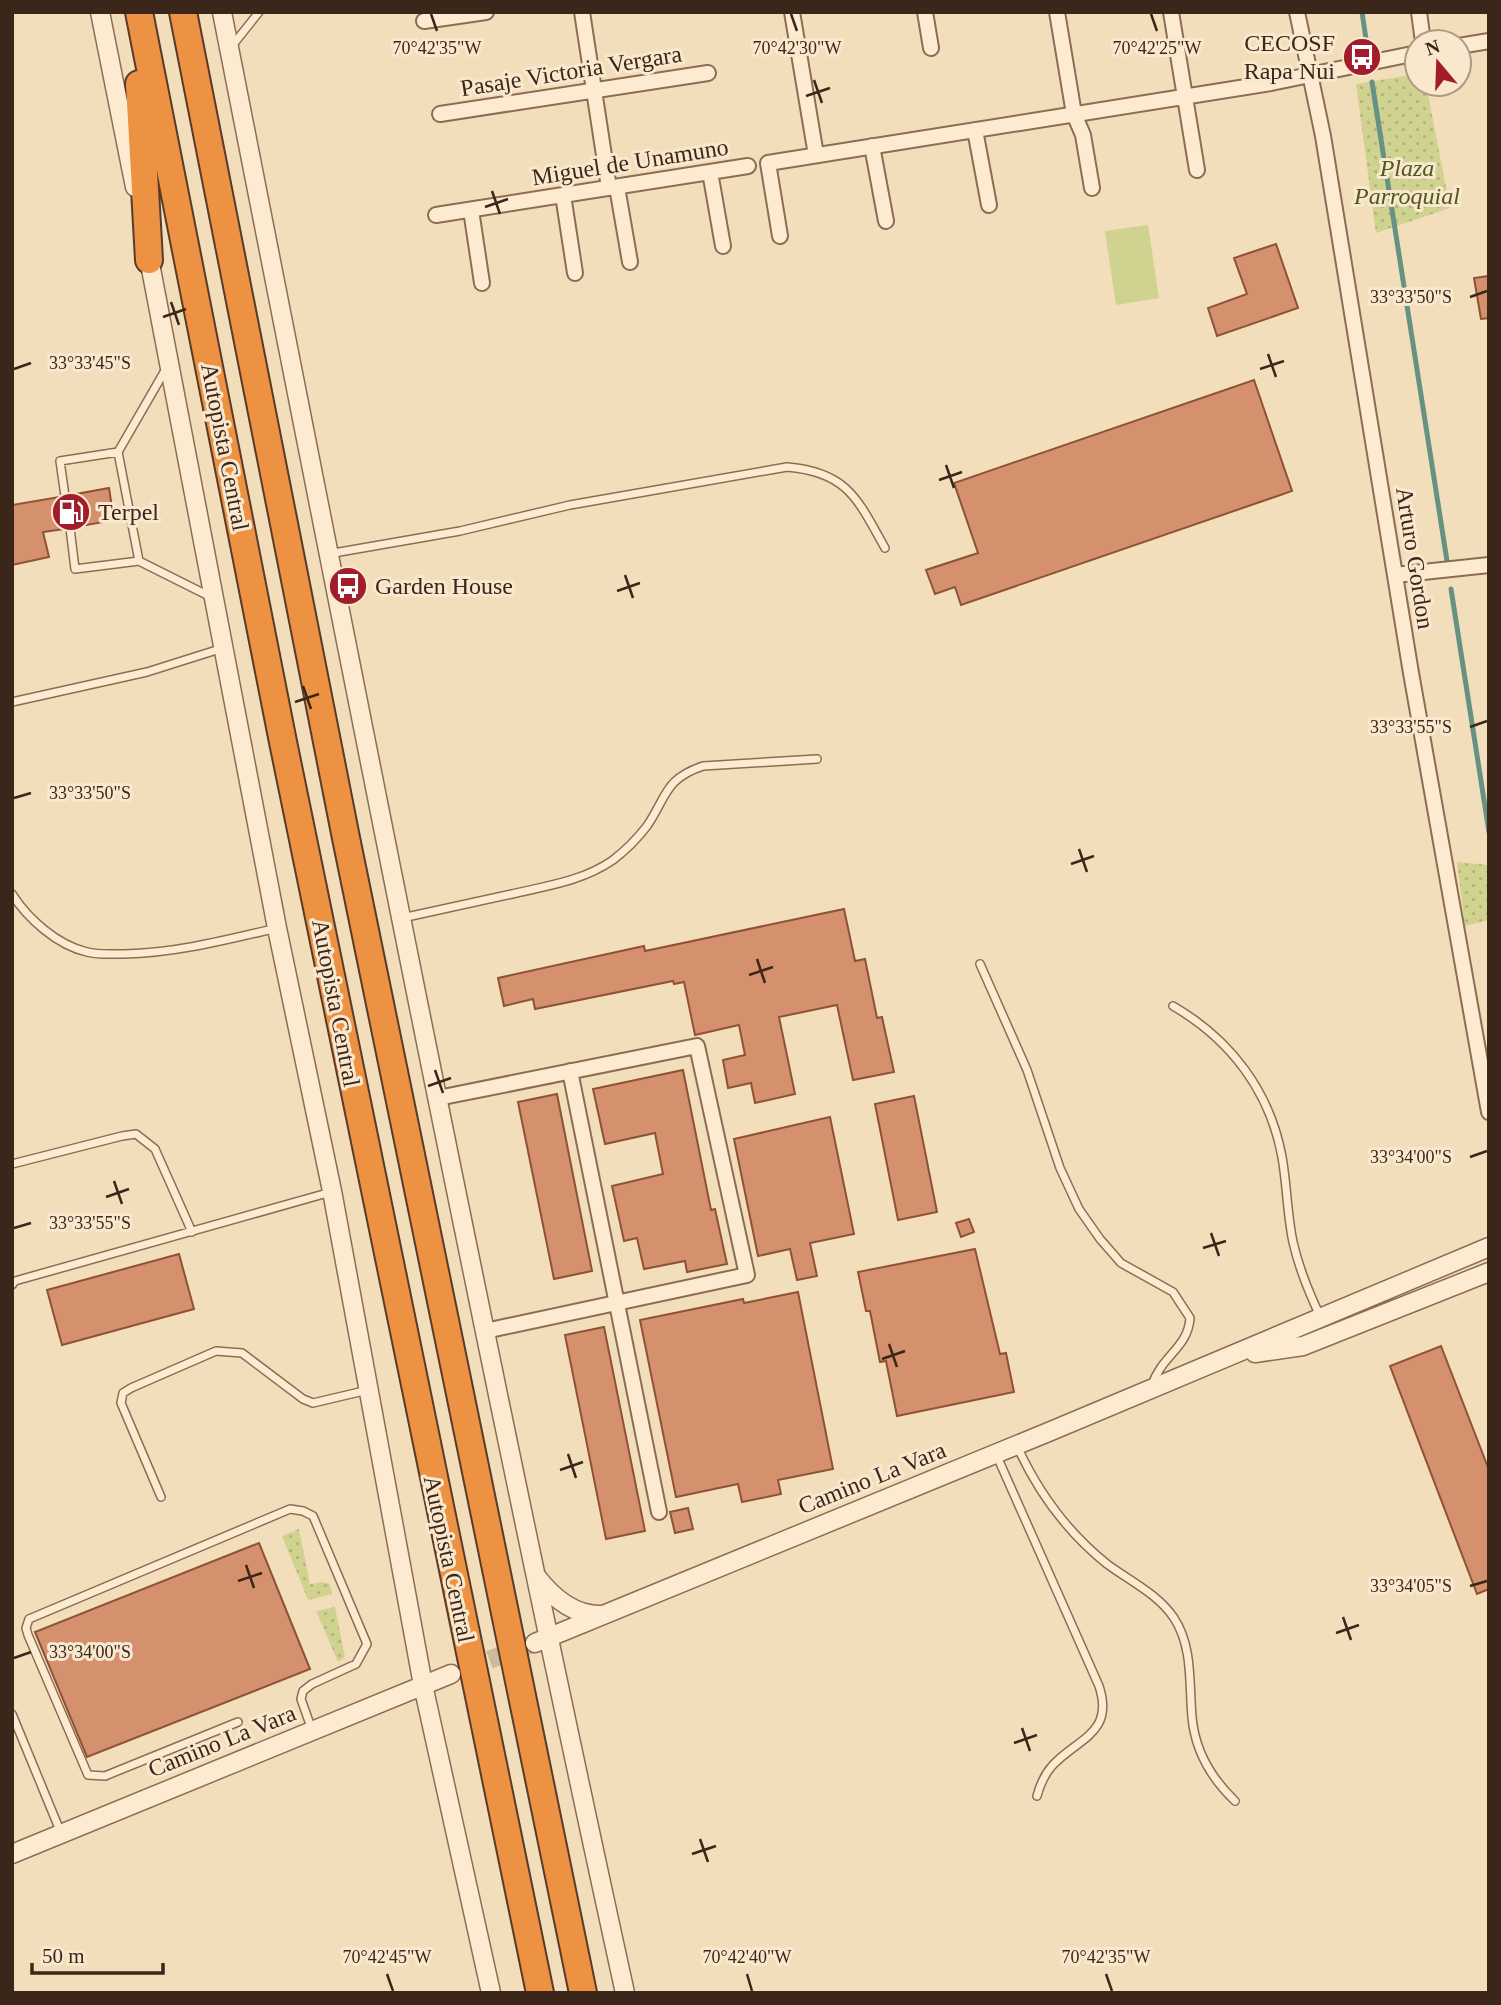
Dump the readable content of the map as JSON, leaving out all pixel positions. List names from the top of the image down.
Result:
{
  "streets": {
    "highway": ["Autopista Central"],
    "street": [
      "Pasaje Victoria Vergara",
      "Miguel de Unamuno",
      "Arturo Gordon",
      "Camino La Vara"
    ]
  },
  "parks": ["Plaza Parroquial"],
  "places": {
    "bus stop": ["CECOSF Rapa Nui", "Garden House"],
    "fuel station": ["Terpel"]
  },
  "scale_bar": "50 m",
  "north": "top",
  "coordinates": [
    "70°42'35\"W",
    "70°42'25\"W",
    "70°42'30\"W",
    "33°33'50\"S",
    "33°33'45\"S",
    "33°33'55\"S",
    "33°34'00\"S",
    "33°34'05\"S",
    "70°42'45\"W",
    "70°42'40\"W"
  ]
}
